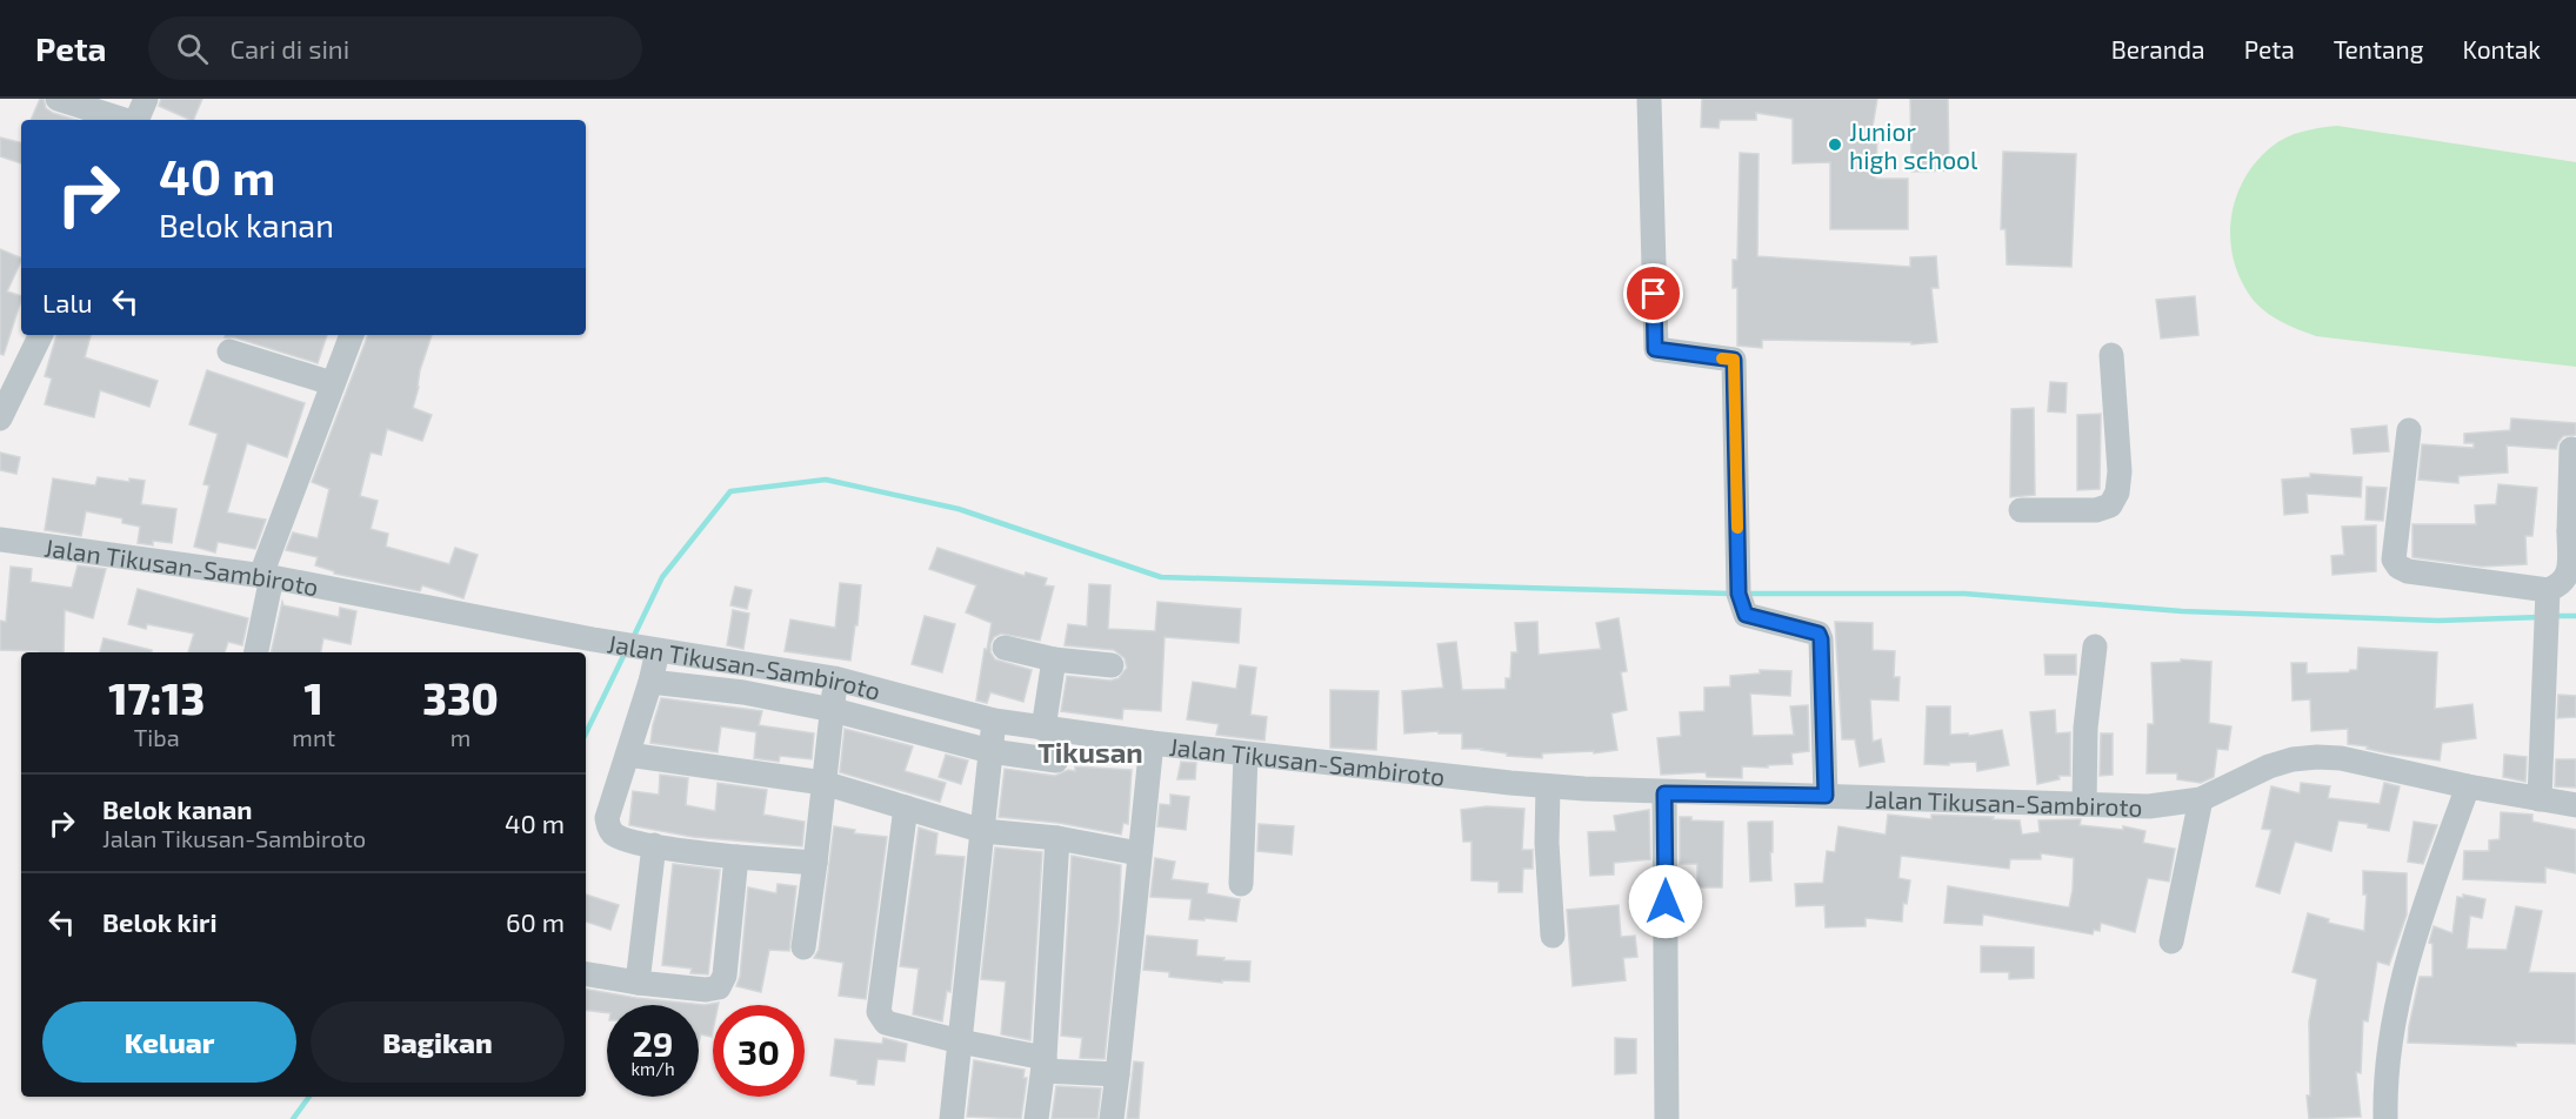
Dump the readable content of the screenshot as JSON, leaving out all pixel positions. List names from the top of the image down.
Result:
{
  "streets": {
    "street": ["Jalan Tikusan-Sambiroto"]
  },
  "districts": ["Tikusan"],
  "places": ["Junior high school"],
  "page": {
    "header": "Peta",
    "search": "Cari di sini",
    "nav": [
      "Beranda",
      "Peta",
      "Tentang",
      "Kontak"
    ],
    "turn": ["40 m", "Belok kanan"],
    "then": "Lalu",
    "eta": [
      "17:13",
      "Tiba",
      "1",
      "mnt",
      "330",
      "m"
    ],
    "list": [
      {
        "name": "Belok kanan",
        "note": "Jalan Tikusan-Sambiroto",
        "value": "40 m"
      },
      {
        "name": "Belok kiri",
        "value": "60 m"
      }
    ],
    "buttons": ["Keluar", "Bagikan"],
    "speed": "29 km/h",
    "limit": "30"
  }
}
